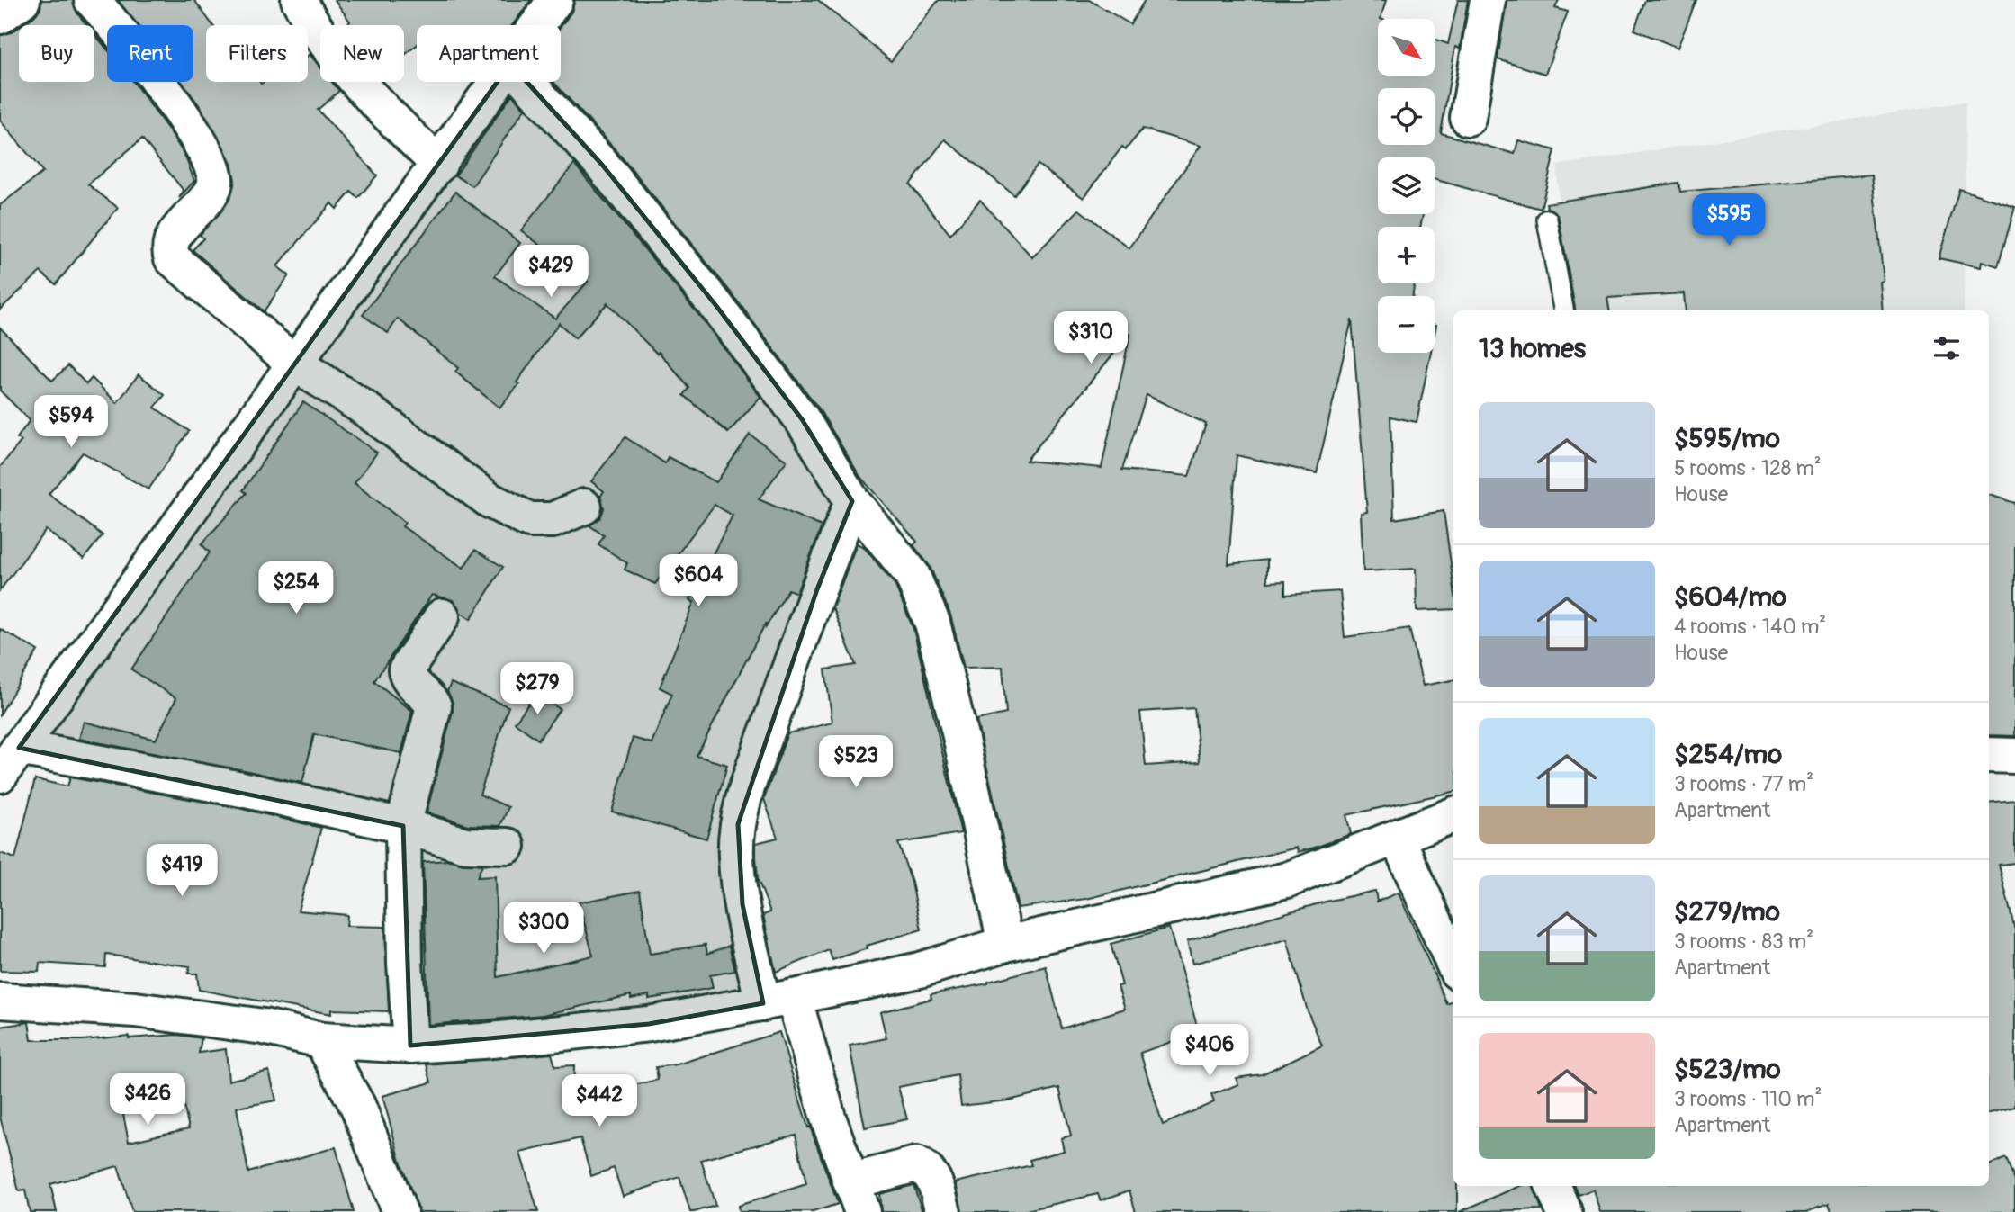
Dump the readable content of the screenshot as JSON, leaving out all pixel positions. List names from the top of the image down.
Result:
{
  "north": "bottom right",
  "page": {
    "map_buttons": ["+", "−"],
    "chip": [
      "Buy",
      "Rent",
      "Filters",
      "New",
      "Apartment"
    ],
    "price": [
      "$595",
      "$429",
      "$310",
      "$594",
      "$604",
      "$254",
      "$279",
      "$523",
      "$419",
      "$300",
      "$406",
      "$426",
      "$442"
    ],
    "heading": "13 homes",
    "list": [
      {
        "name": "$595/mo",
        "note": "5 rooms · 128 m² · House"
      },
      {
        "name": "$604/mo",
        "note": "4 rooms · 140 m² · House"
      },
      {
        "name": "$254/mo",
        "note": "3 rooms · 77 m² · Apartment"
      },
      {
        "name": "$279/mo",
        "note": "3 rooms · 83 m² · Apartment"
      },
      {
        "name": "$523/mo",
        "note": "3 rooms · 110 m² · Apartment"
      }
    ]
  }
}
